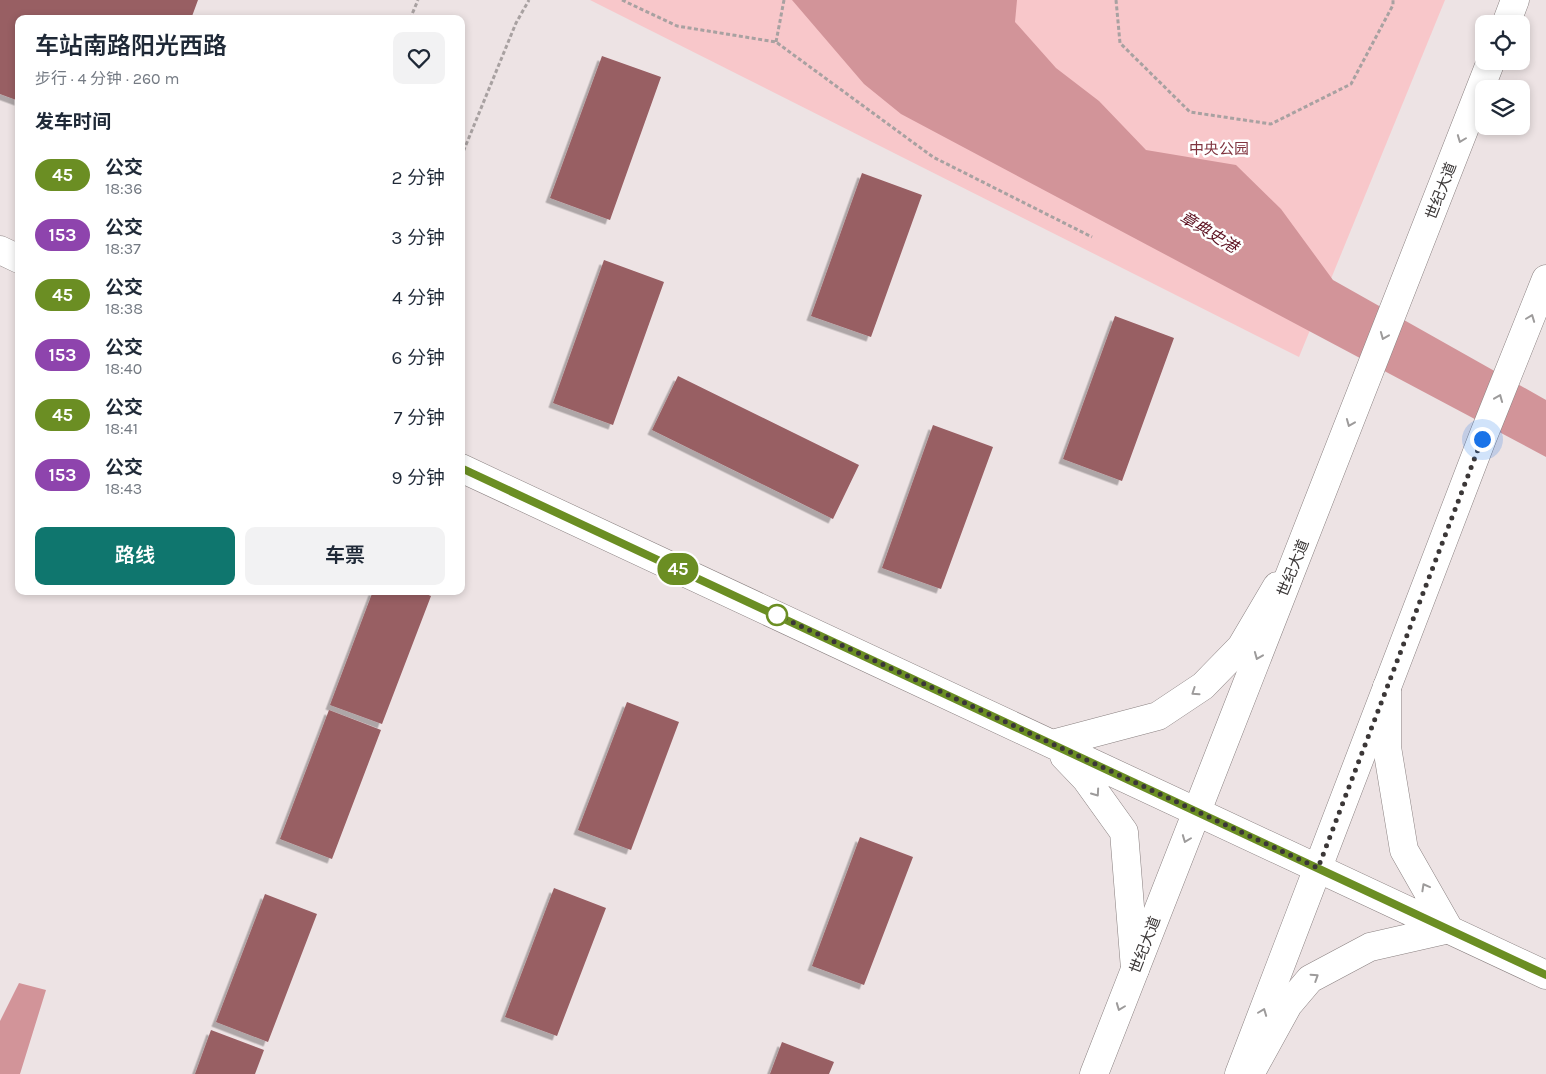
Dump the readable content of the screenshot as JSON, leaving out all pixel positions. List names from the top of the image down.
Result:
{
  "streets": {
    "street": ["世纪大道"]
  },
  "water": ["章典史港"],
  "parks": ["中央公园"],
  "lines": ["bus line 45"],
  "page": {
    "on_map": "45",
    "heading": [
      ["车站南路阳光西路", "步行 · 4 分钟 · 260 m"],
      "发车时间"
    ],
    "list": [
      {
        "mark": "45",
        "name": "公交",
        "note": "18:36",
        "value": "2 分钟"
      },
      {
        "mark": "153",
        "name": "公交",
        "note": "18:37",
        "value": "3 分钟"
      },
      {
        "mark": "45",
        "name": "公交",
        "note": "18:38",
        "value": "4 分钟"
      },
      {
        "mark": "153",
        "name": "公交",
        "note": "18:40",
        "value": "6 分钟"
      },
      {
        "mark": "45",
        "name": "公交",
        "note": "18:41",
        "value": "7 分钟"
      },
      {
        "mark": "153",
        "name": "公交",
        "note": "18:43",
        "value": "9 分钟"
      }
    ],
    "buttons": ["路线", "车票"]
  }
}
